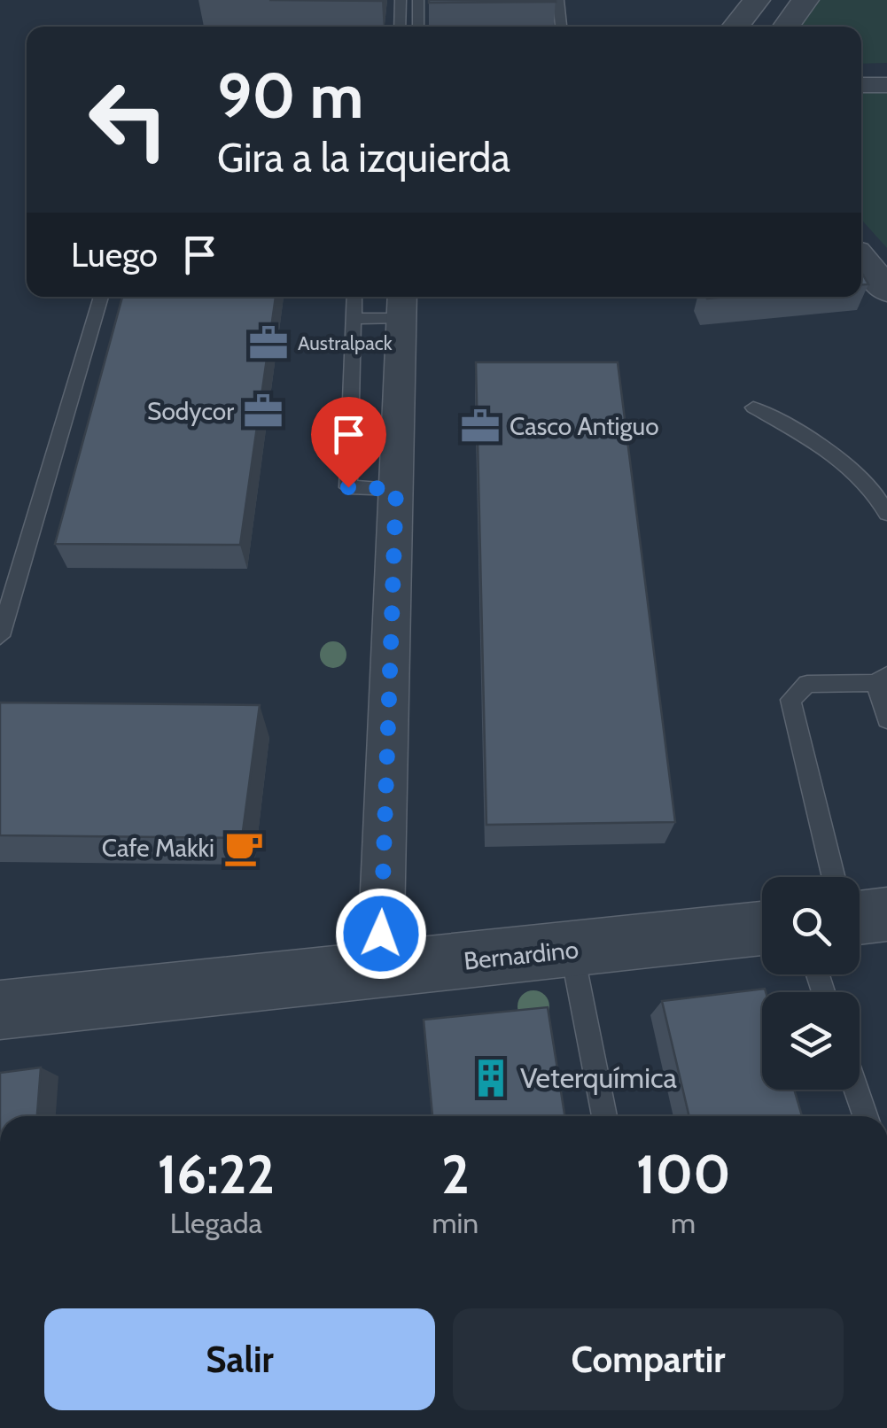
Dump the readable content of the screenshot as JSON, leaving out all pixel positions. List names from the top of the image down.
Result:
{
  "streets": {
    "street": ["Bernardino"]
  },
  "places": {
    "office": ["Australpack", "Sodycor", "Casco Antiguo"],
    "cafe": ["Cafe Makki"],
    "building": ["Veterquímica"]
  },
  "page": {
    "turn": ["90 m", "Gira a la izquierda"],
    "then": "Luego",
    "eta": [
      "16:22",
      "Llegada",
      "2",
      "min",
      "100",
      "m"
    ],
    "buttons": ["Salir", "Compartir"]
  }
}
